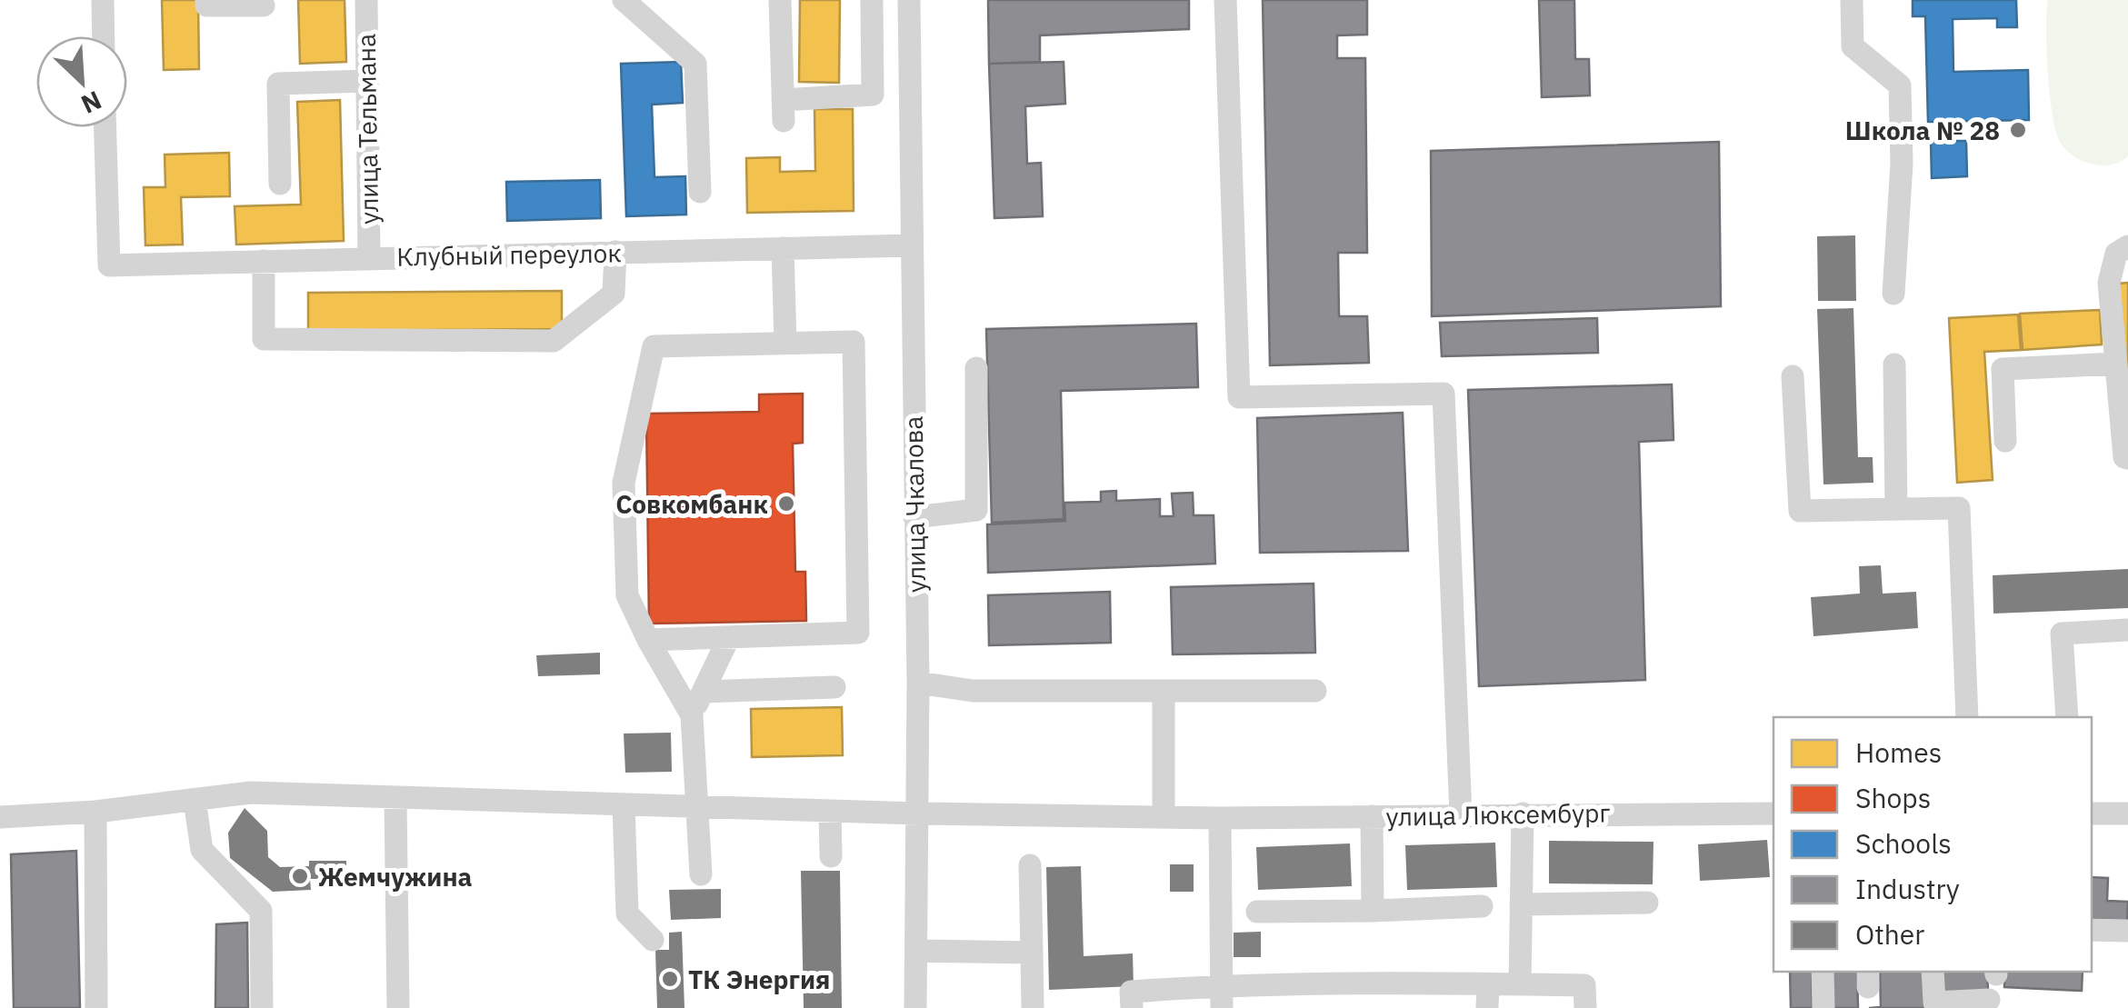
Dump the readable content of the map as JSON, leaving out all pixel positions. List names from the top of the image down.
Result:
{
  "streets": {
    "street": [
      "улица Тельмана",
      "Клубный переулок",
      "улица Чкалова",
      "улица Люксембург"
    ]
  },
  "crossings": [
    ["улица Тельмана", "Клубный переулок"],
    ["Клубный переулок", "улица Чкалова"],
    ["улица Чкалова", "улица Люксембург"]
  ],
  "places": [
    "Школа № 28",
    "Совкомбанк",
    "Жемчужина",
    "ТК Энергия"
  ],
  "legend": [
    "Homes",
    "Shops",
    "Schools",
    "Industry",
    "Other"
  ],
  "north": "bottom right"
}
